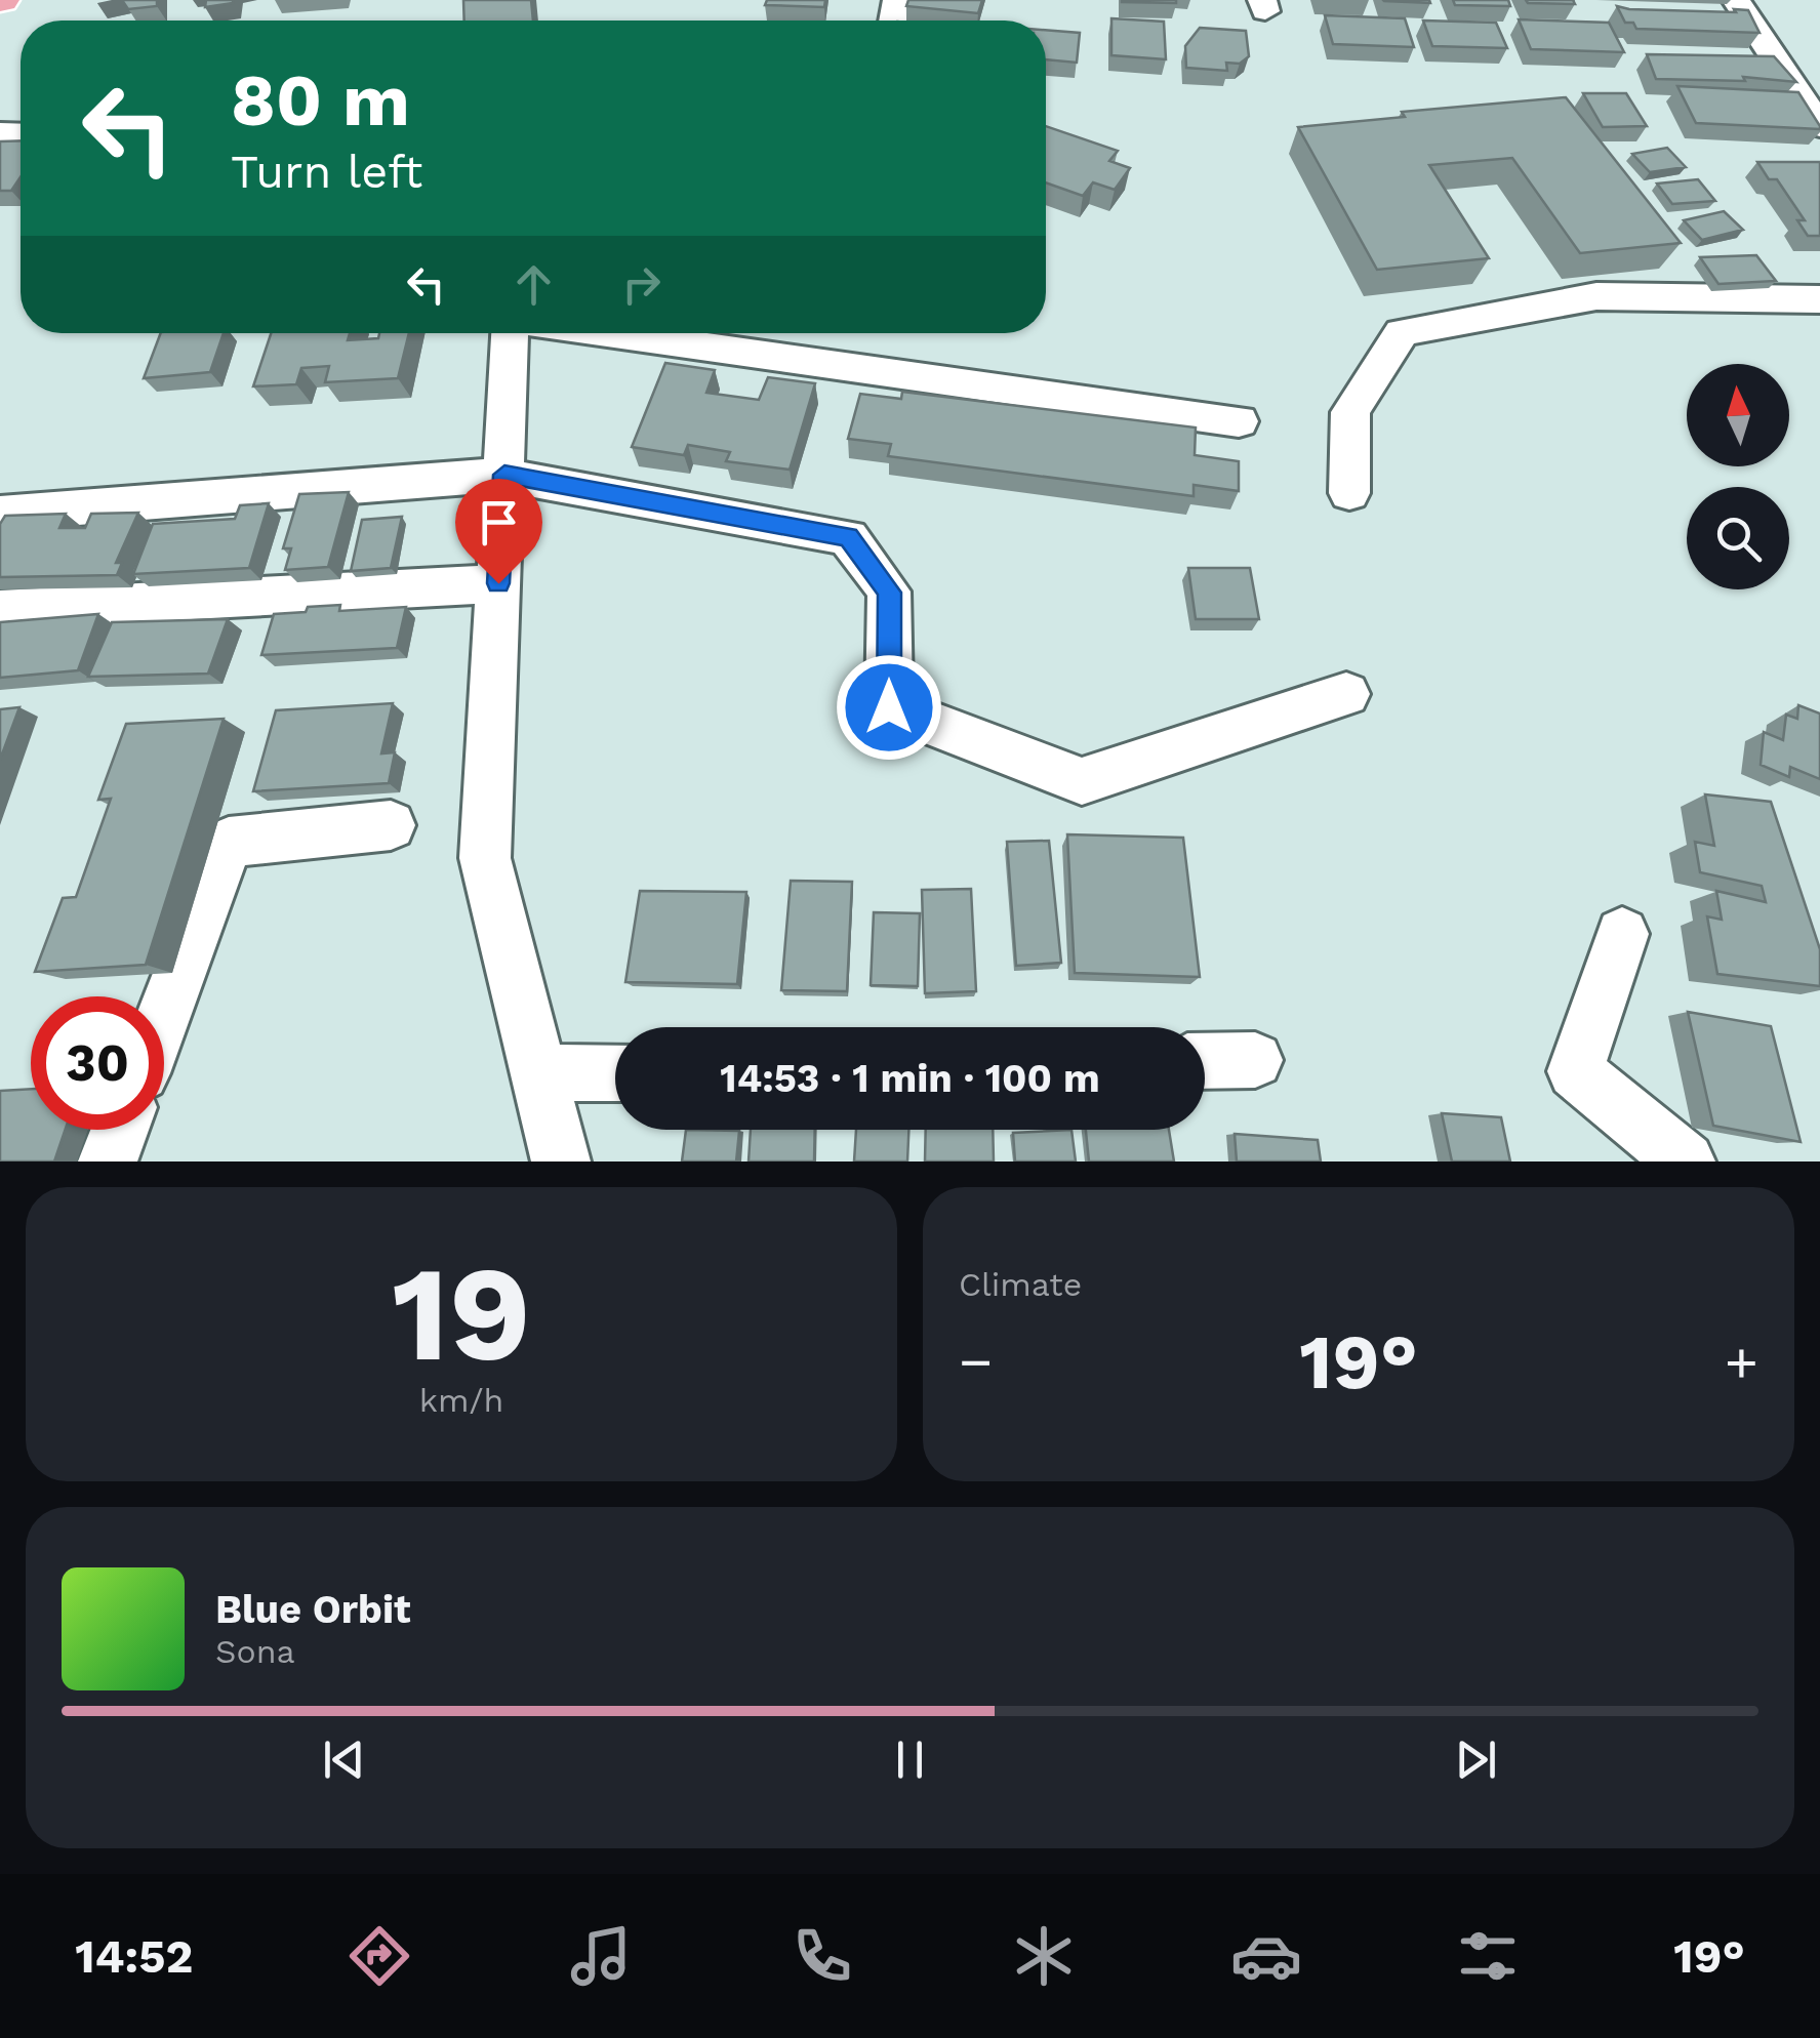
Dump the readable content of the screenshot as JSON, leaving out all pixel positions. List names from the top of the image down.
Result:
{
  "north": "top",
  "page": {
    "turn": ["80 m", "Turn left"],
    "limit": "30",
    "trip": "14:53 · 1 min · 100 m",
    "tile": [
      ["19", "km/h"],
      "Climate"
    ],
    "heat": ["−", "19°", "+"],
    "song": ["Blue Orbit", "Sona"],
    "tabs": ["14:52", "19°"]
  }
}
